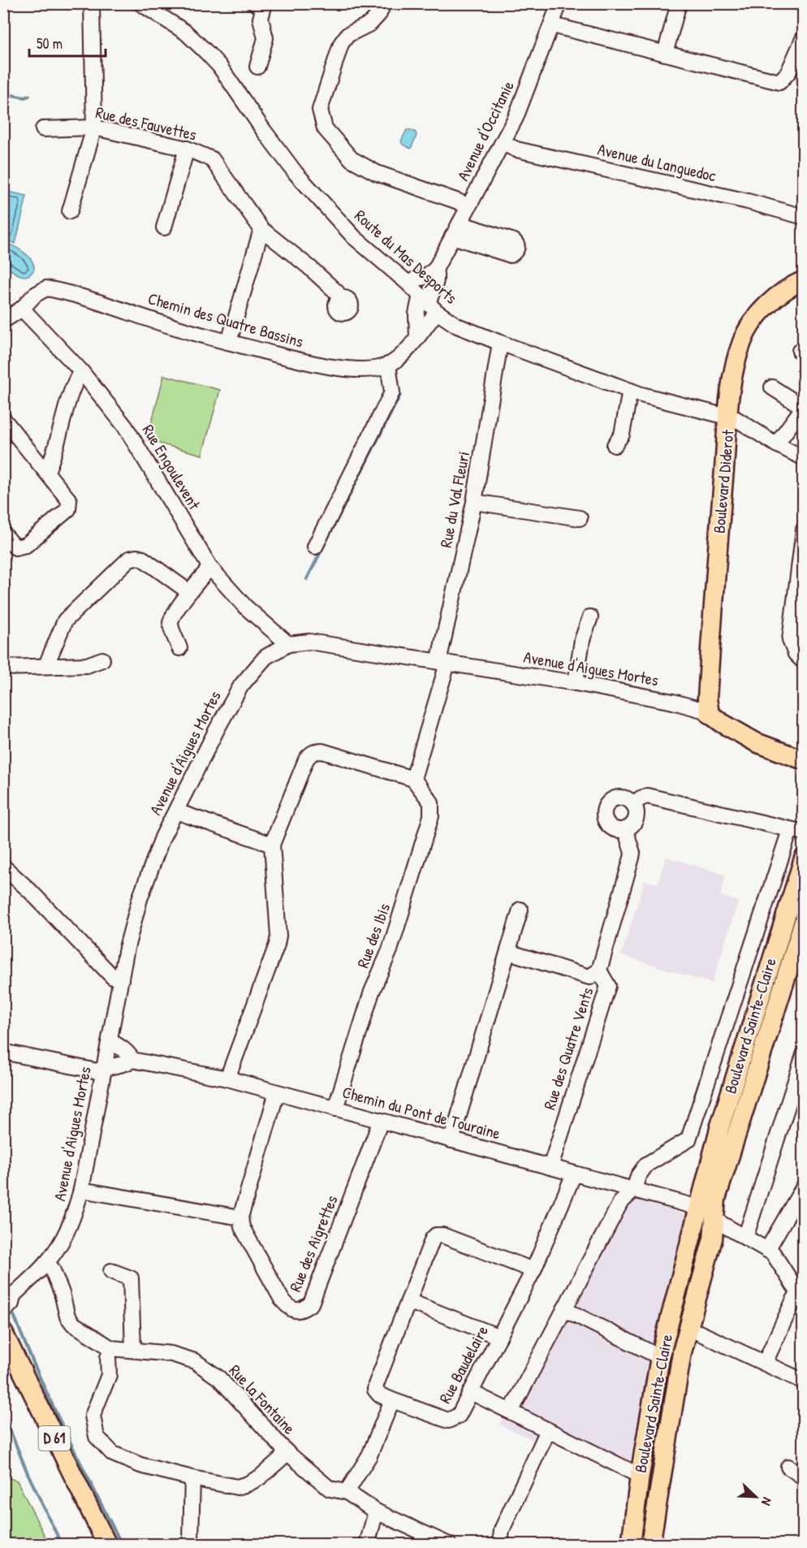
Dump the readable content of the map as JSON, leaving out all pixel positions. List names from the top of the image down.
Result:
{
  "streets": {
    "main road": ["Boulevard Diderot", "Boulevard Sainte-Claire", "D 61"],
    "street": [
      "Rue des Fauvettes",
      "Avenue d'Occitanie",
      "Avenue du Languedoc",
      "Route du Mas Desports",
      "Chemin des Quatre Bassins",
      "Rue Engoulevent",
      "Rue du Val Fleuri",
      "Avenue d'Aigues Mortes",
      "Rue des Ibis",
      "Rue des Quatre Vents",
      "Chemin du Pont de Touraine",
      "Rue des Aigrettes",
      "Rue Baudelaire",
      "Rue la Fontaine"
    ]
  },
  "crossings": [
    ["Avenue d'Occitanie", "Avenue du Languedoc"],
    ["Avenue d'Occitanie", "Route du Mas Desports"],
    ["Avenue d'Occitanie", "Chemin des Quatre Bassins"],
    ["Route du Mas Desports", "Chemin des Quatre Bassins"],
    ["Route du Mas Desports", "Boulevard Diderot"],
    ["Route du Mas Desports", "Rue du Val Fleuri"],
    ["Chemin des Quatre Bassins", "Rue Engoulevent"],
    ["Rue Engoulevent", "Avenue d'Aigues Mortes"],
    ["Boulevard Diderot", "Avenue d'Aigues Mortes"],
    ["Rue du Val Fleuri", "Avenue d'Aigues Mortes"],
    ["Rue du Val Fleuri", "Rue des Ibis"],
    ["Avenue d'Aigues Mortes", "Chemin du Pont de Touraine"],
    ["Avenue d'Aigues Mortes", "Rue la Fontaine"],
    ["Rue des Ibis", "Chemin du Pont de Touraine"],
    ["Boulevard Sainte-Claire", "Chemin du Pont de Touraine"],
    ["Rue des Quatre Vents", "Chemin du Pont de Touraine"],
    ["Chemin du Pont de Touraine", "Rue des Aigrettes"],
    ["Chemin du Pont de Touraine", "Rue Baudelaire"]
  ],
  "scale_bar": "50 m",
  "north": "bottom right"
}
